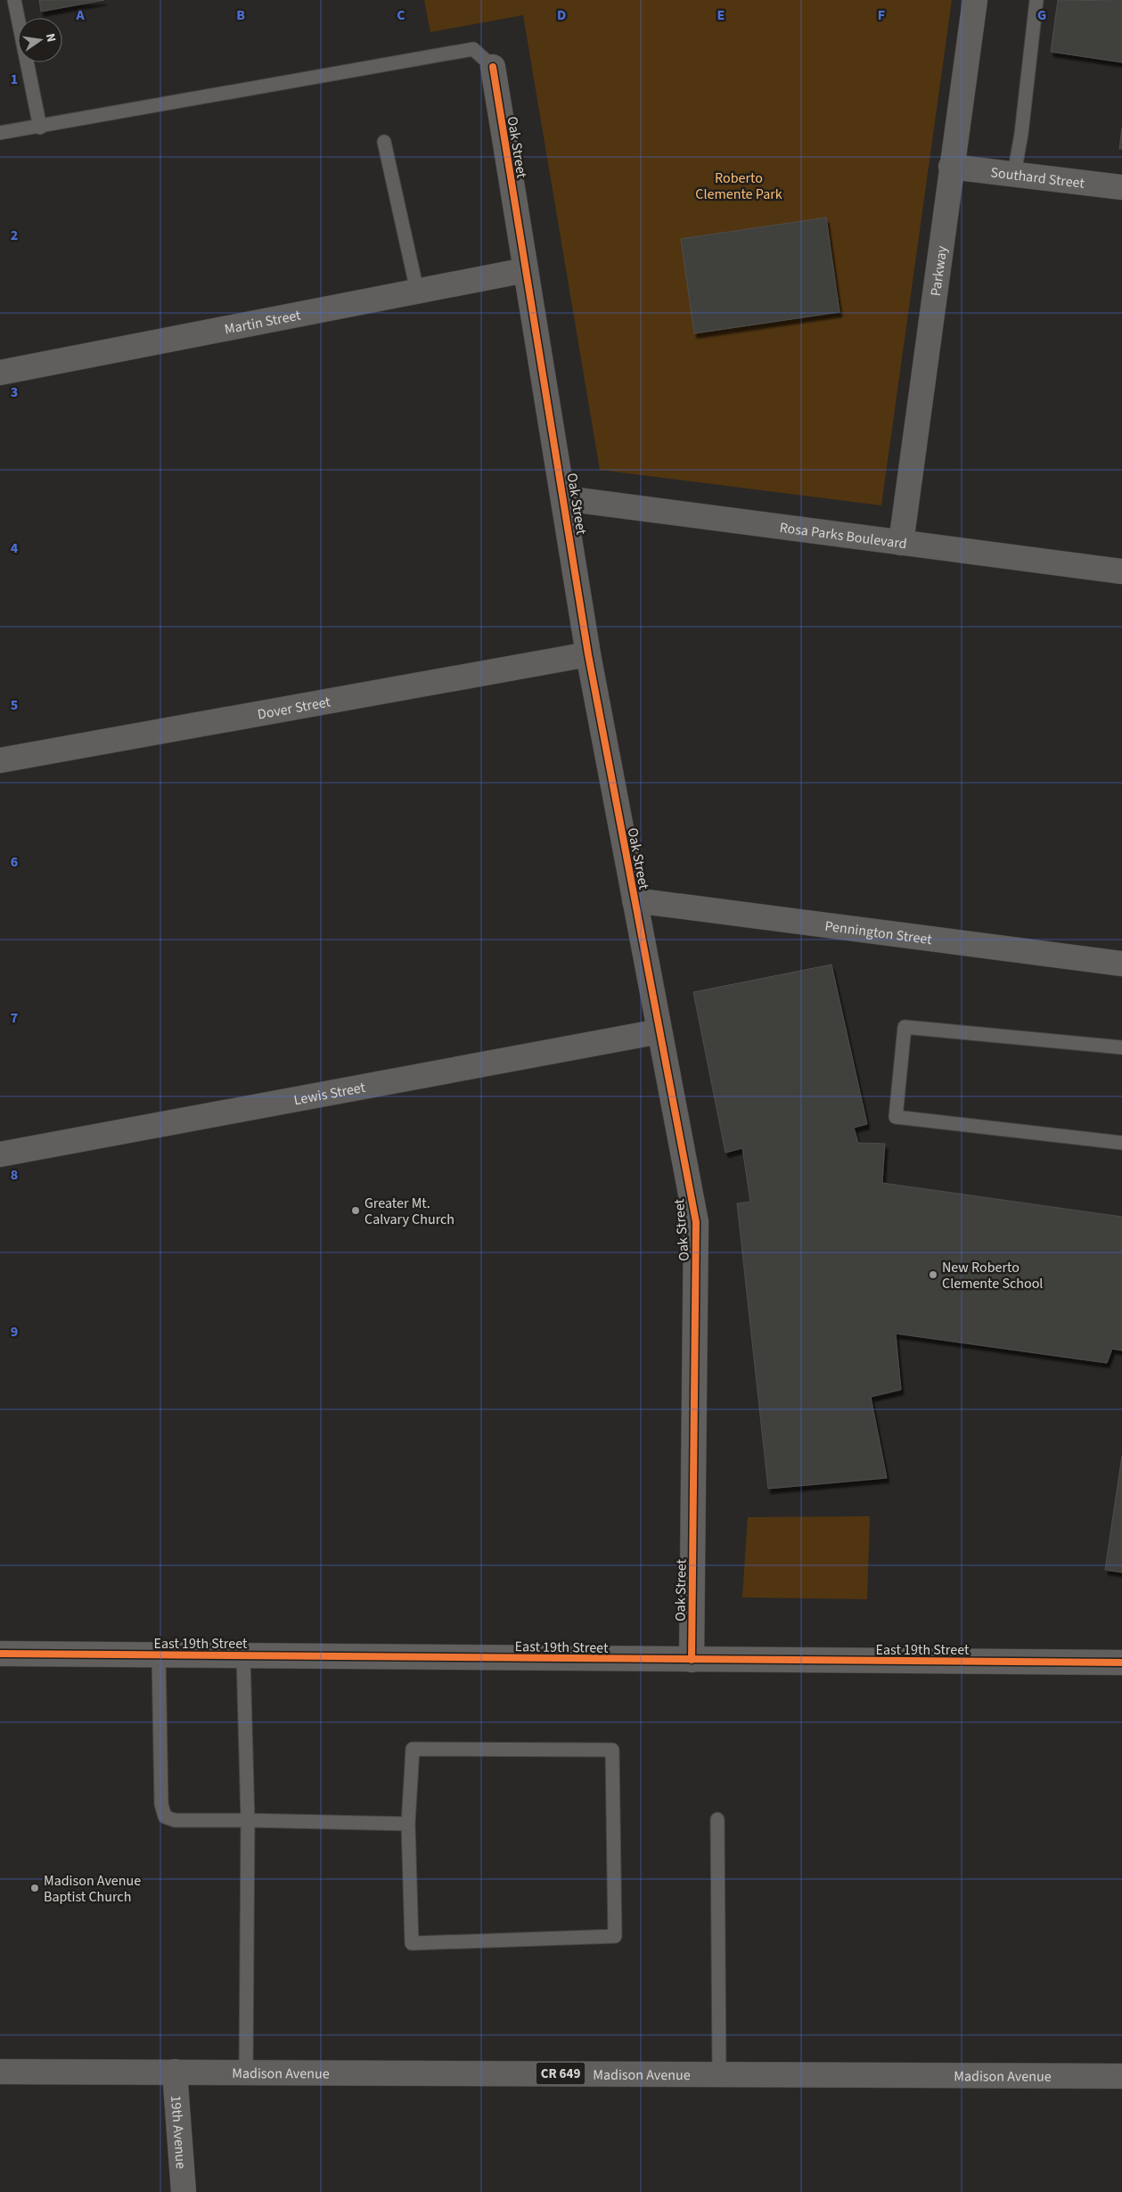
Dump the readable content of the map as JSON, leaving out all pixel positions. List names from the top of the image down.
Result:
{
  "streets": {
    "street": [
      "Oak Street",
      "Southard Street",
      "Parkway",
      "Martin Street",
      "Rosa Parks Boulevard",
      "Dover Street",
      "Pennington Street",
      "Lewis Street",
      "East 19th Street",
      "Madison Avenue",
      "CR 649",
      "19th Avenue"
    ]
  },
  "crossings": [
    ["Oak Street", "Martin Street"],
    ["Oak Street", "Rosa Parks Boulevard"],
    ["Oak Street", "Dover Street"],
    ["Oak Street", "Pennington Street"],
    ["Oak Street", "Lewis Street"],
    ["Oak Street", "East 19th Street"],
    ["Southard Street", "Parkway"],
    ["Parkway", "Rosa Parks Boulevard"],
    ["Madison Avenue", "19th Avenue"]
  ],
  "parks": ["Roberto Clemente Park"],
  "places": ["Greater Mt. Calvary Church", "New Roberto Clemente School", "Madison Avenue Baptist Church"],
  "north": "right",
  "grid": {
    "columns": [
      "A",
      "B",
      "C",
      "D",
      "E",
      "F",
      "G"
    ],
    "rows": [
      "1",
      "2",
      "3",
      "4",
      "5",
      "6",
      "7",
      "8",
      "9"
    ]
  }
}
